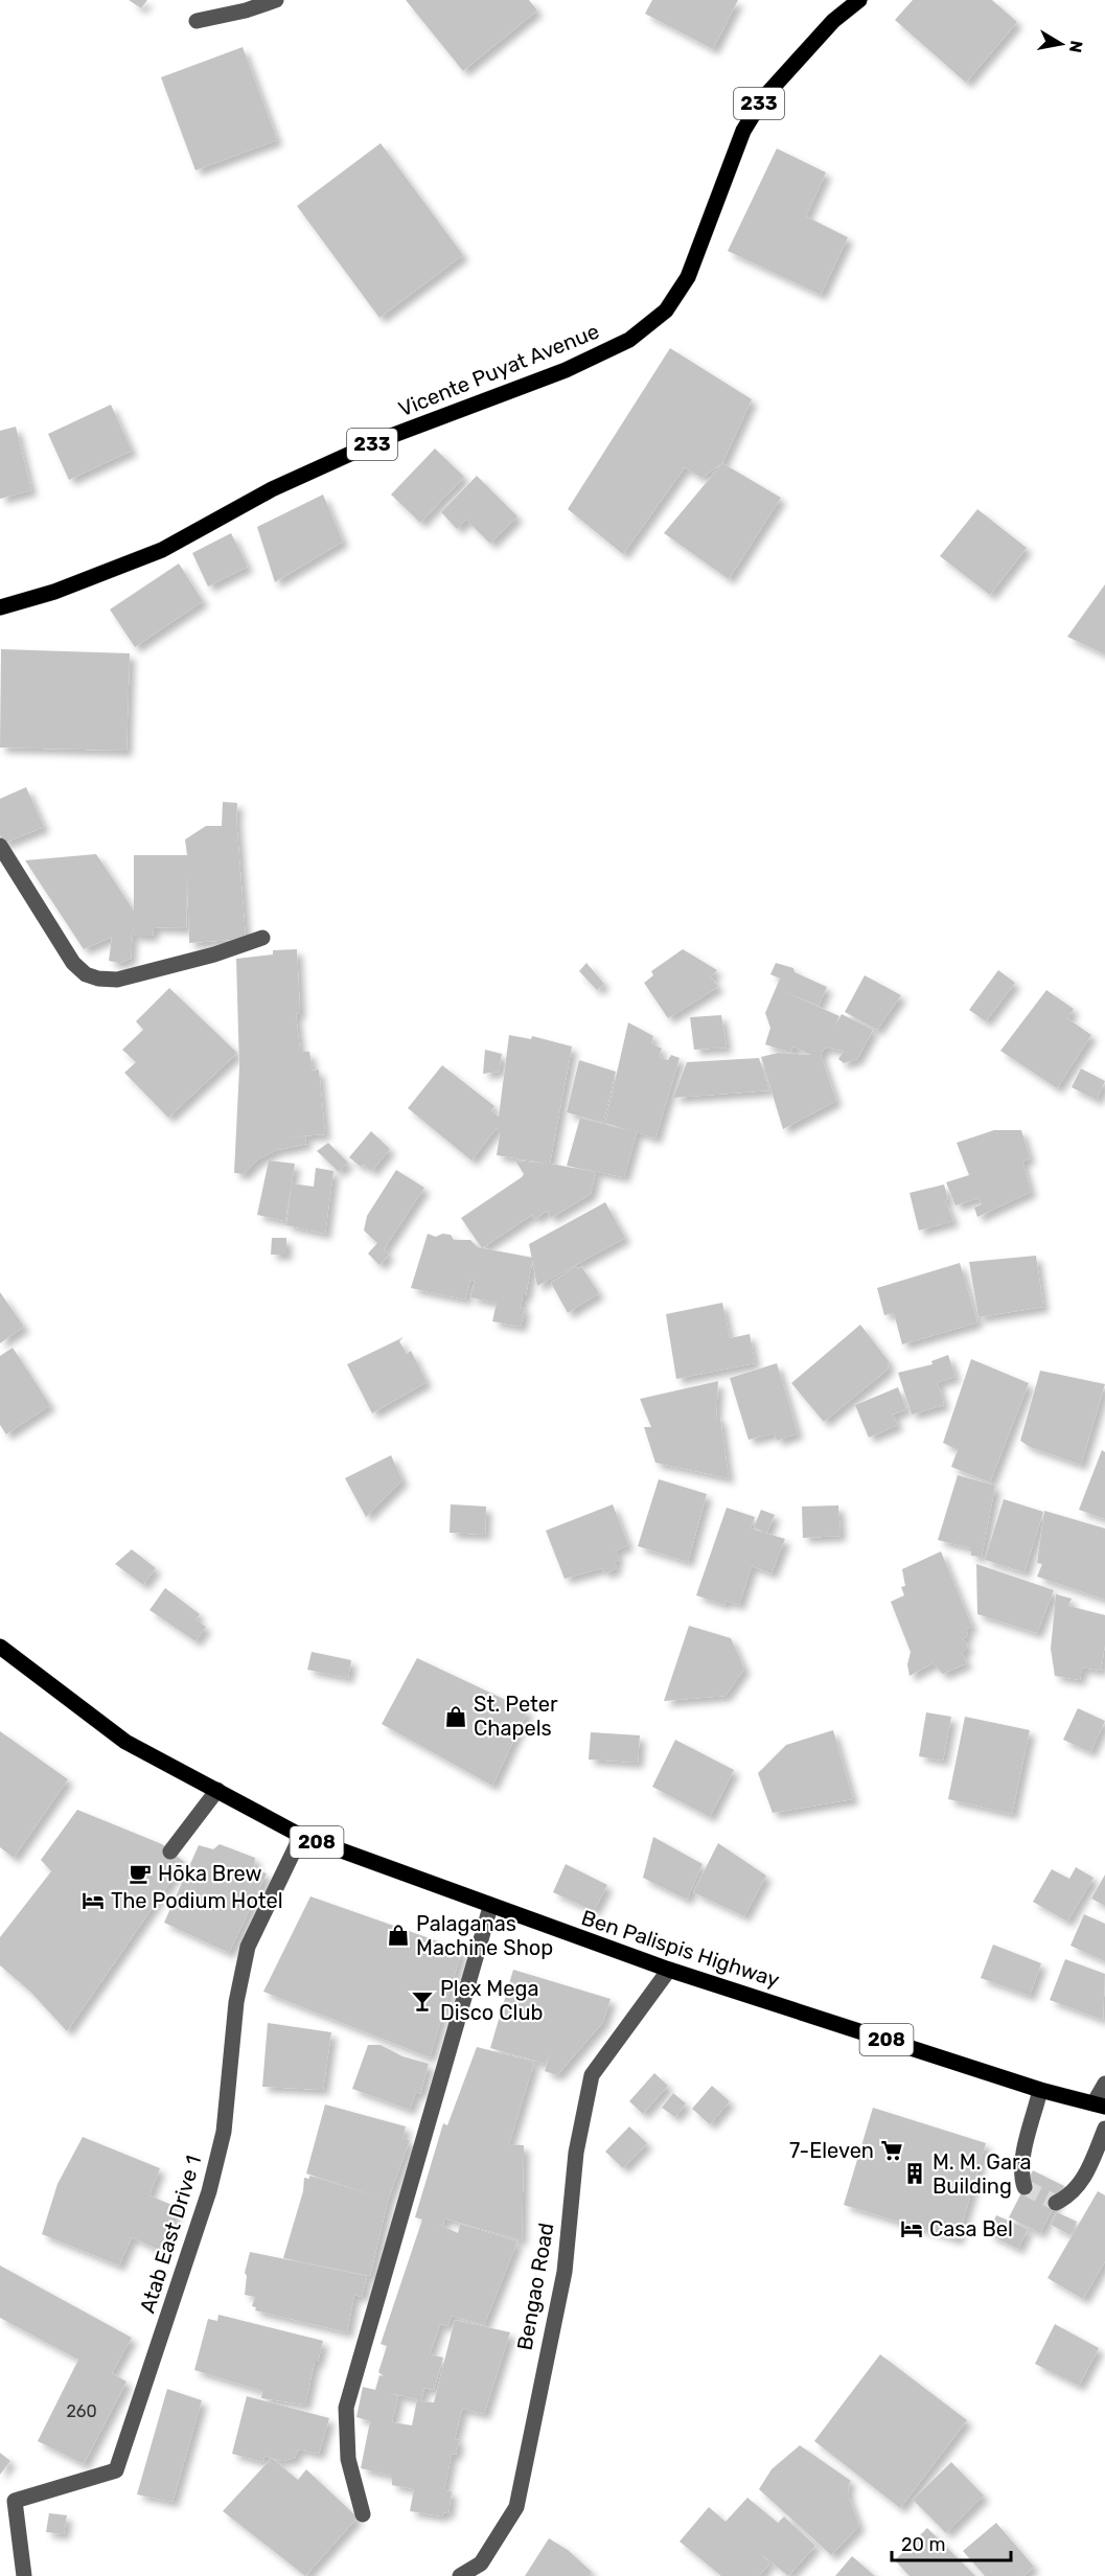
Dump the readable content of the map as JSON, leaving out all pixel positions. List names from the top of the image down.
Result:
{
  "streets": {
    "main road": [
      "233",
      "Vicente Puyat Avenue",
      "208",
      "Ben Palispis Highway"
    ],
    "street": ["Atab East Drive 1", "Bengao Road"]
  },
  "crossings": [
    ["Ben Palispis Highway", "Atab East Drive 1"],
    ["Ben Palispis Highway", "Bengao Road"]
  ],
  "places": {
    "shop": ["St. Peter Chapels", "Palaganas Machine Shop"],
    "cafe": ["Hōka Brew"],
    "hotel": ["The Podium Hotel", "Casa Bel"],
    "bar": ["Plex Mega Disco Club"],
    "supermarket": ["7-Eleven"],
    "building": ["M. M. Gara Building"]
  },
  "house_numbers": ["260"],
  "scale_bar": "20 m",
  "north": "right"
}
